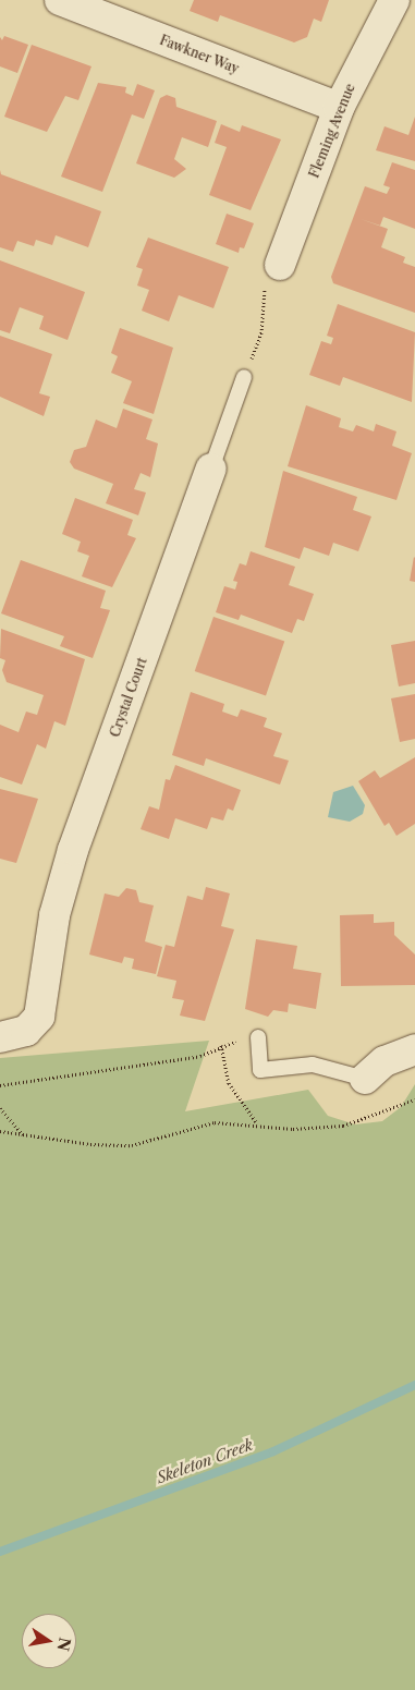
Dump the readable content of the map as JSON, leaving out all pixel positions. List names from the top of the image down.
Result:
{
  "streets": {
    "street": ["Fawkner Way", "Fleming Avenue", "Crystal Court"]
  },
  "crossings": [
    ["Fawkner Way", "Fleming Avenue"]
  ],
  "water": ["Skeleton Creek"],
  "north": "right"
}
